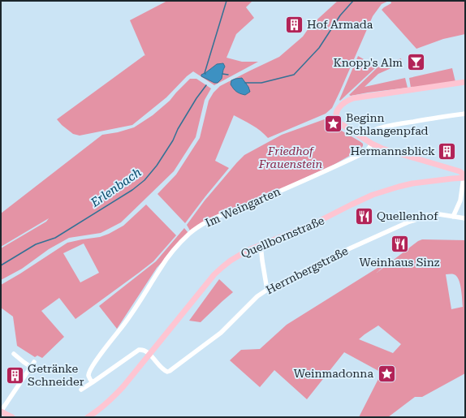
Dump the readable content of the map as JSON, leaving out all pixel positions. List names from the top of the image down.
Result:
{
  "streets": {
    "main road": ["Quellbornstraße"],
    "street": ["Im Weingarten", "Herrnbergstraße"]
  },
  "crossings": [
    ["Quellbornstraße", "Herrnbergstraße"]
  ],
  "water": ["Erlenbach"],
  "parks": ["Friedhof Frauenstein"],
  "places": {
    "building": ["Hof Armada", "Hermannsblick", "Getränke Schneider"],
    "bar": ["Knopp's Alm"],
    "place": ["Beginn Schlangenpfad", "Weinmadonna"],
    "restaurant": ["Quellenhof", "Weinhaus Sinz"]
  }
}
